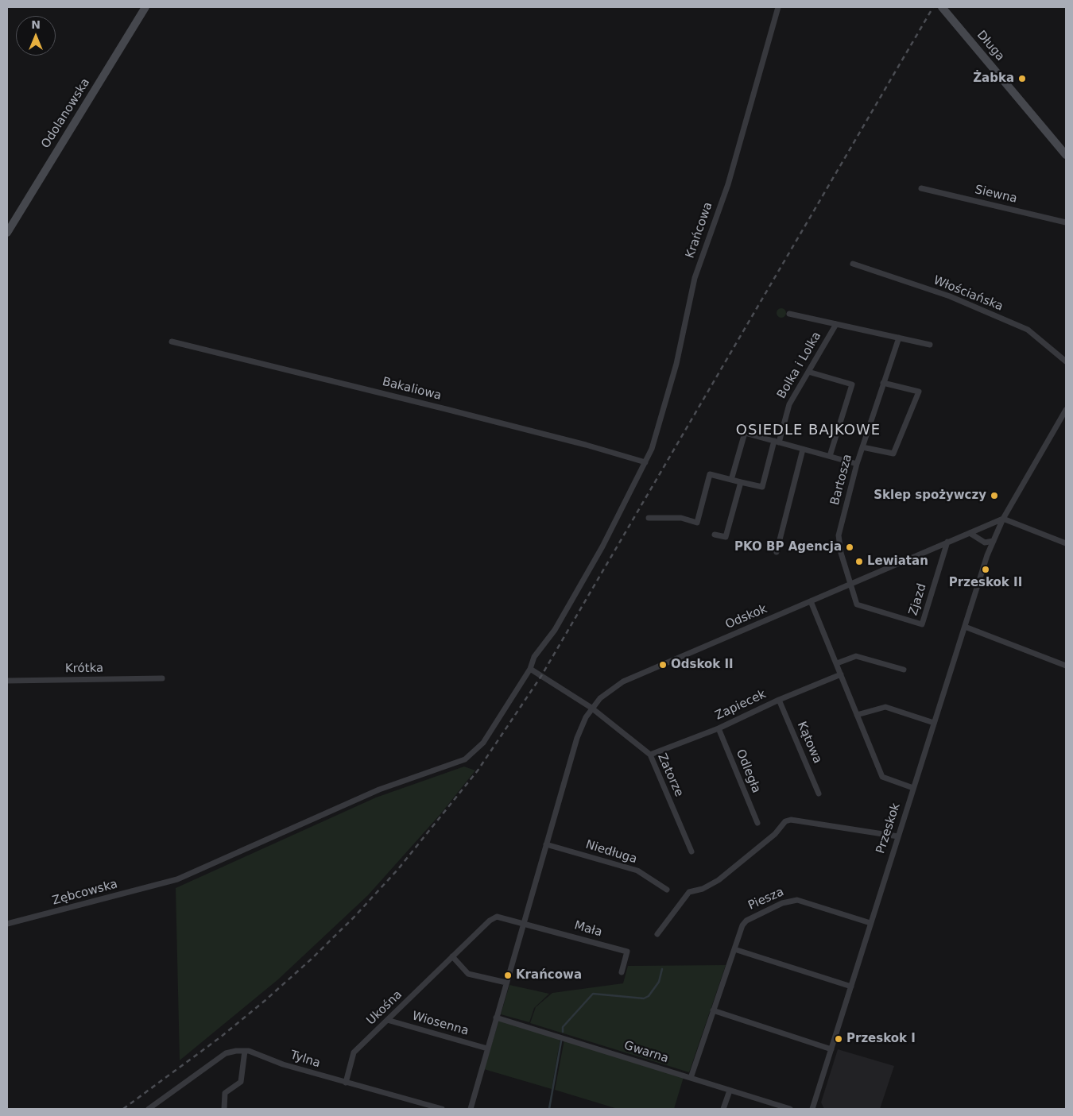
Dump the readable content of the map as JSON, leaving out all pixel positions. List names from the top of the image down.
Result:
{
  "streets": {
    "main road": ["Długa", "Odolanowska"],
    "street": [
      "Siewna",
      "Krańcowa",
      "Włościańska",
      "Bolka i Lolka",
      "Bakaliowa",
      "Bartosza",
      "Zjazd",
      "Odskok",
      "Krótka",
      "Zapiecek",
      "Kątowa",
      "Odległa",
      "Zatorze",
      "Przeskok",
      "Niedługa",
      "Zębcowska",
      "Piesza",
      "Mała",
      "Ukośna",
      "Wiosenna",
      "Gwarna",
      "Tylna"
    ]
  },
  "crossings": [
    ["Krańcowa", "Bakaliowa"],
    ["Krańcowa", "Zębcowska"],
    ["Bolka i Lolka", "Bartosza"],
    ["Bartosza", "Zjazd"],
    ["Bartosza", "Odskok"],
    ["Zjazd", "Odskok"],
    ["Odskok", "Zatorze"],
    ["Odskok", "Przeskok"],
    ["Zapiecek", "Kątowa"],
    ["Zapiecek", "Odległa"],
    ["Zapiecek", "Zatorze"],
    ["Przeskok", "Piesza"],
    ["Piesza", "Gwarna"],
    ["Mała", "Ukośna"],
    ["Ukośna", "Wiosenna"],
    ["Ukośna", "Tylna"]
  ],
  "districts": ["OSIEDLE BAJKOWE"],
  "places": [
    "Żabka",
    "Sklep spożywczy",
    "PKO BP Agencja",
    "Lewiatan",
    "Przeskok II",
    "Odskok II",
    "Krańcowa",
    "Przeskok I"
  ],
  "north": "top"
}
